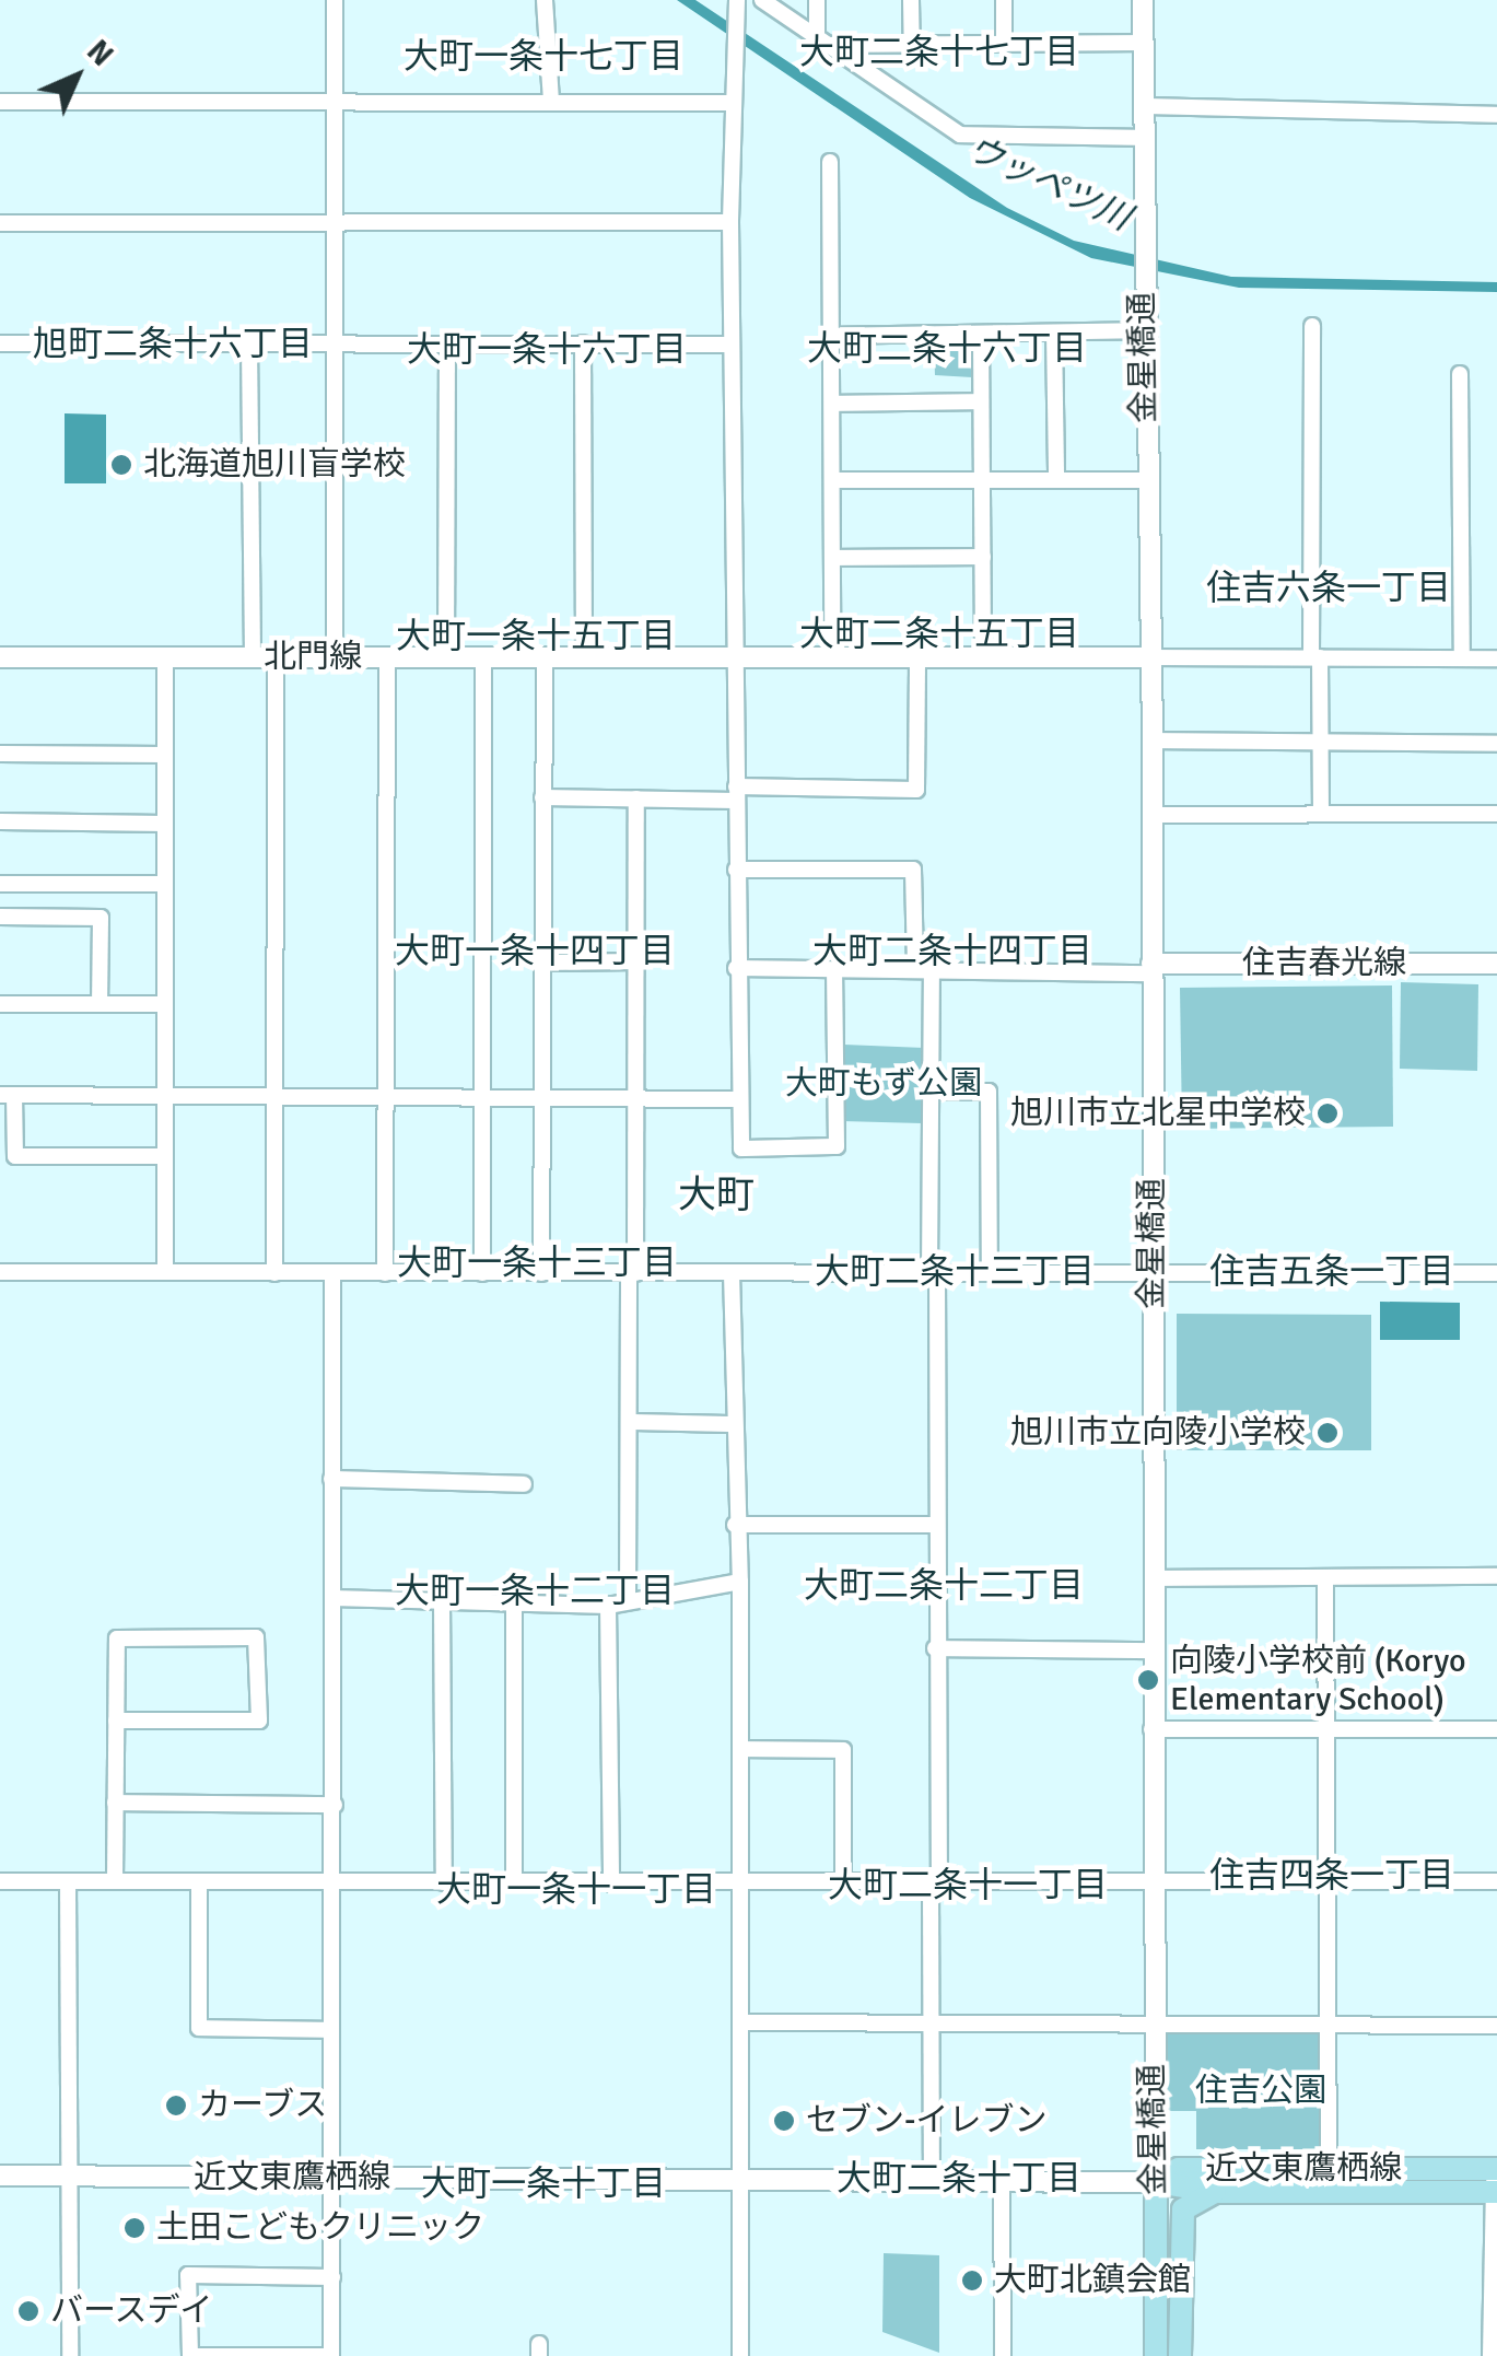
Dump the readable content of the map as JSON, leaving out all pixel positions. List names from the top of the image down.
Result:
{
  "streets": {
    "main road": ["金星橋通", "近文東鷹栖線"],
    "street": ["北門線", "住吉春光線"]
  },
  "crossings": [
    ["金星橋通", "北門線"],
    ["金星橋通", "住吉春光線"],
    ["金星橋通", "近文東鷹栖線"]
  ],
  "districts": [
    "大町二条十七丁目",
    "大町一条十七丁目",
    "旭町二条十六丁目",
    "大町二条十六丁目",
    "大町一条十六丁目",
    "住吉六条一丁目",
    "大町二条十五丁目",
    "大町一条十五丁目",
    "大町一条十四丁目",
    "大町二条十四丁目",
    "大町",
    "大町一条十三丁目",
    "大町二条十三丁目",
    "住吉五条一丁目",
    "大町二条十二丁目",
    "大町一条十二丁目",
    "住吉四条一丁目",
    "大町二条十一丁目",
    "大町一条十一丁目",
    "大町二条十丁目",
    "大町一条十丁目"
  ],
  "water": ["ウッペツ川"],
  "parks": ["大町もず公園", "住吉公園"],
  "places": [
    "北海道旭川盲学校",
    "旭川市立北星中学校",
    "旭川市立向陵小学校",
    "向陵小学校前 (Koryo Elementary School)",
    "カーブス",
    "セブン-イレブン",
    "土田こどもクリニック",
    "大町北鎮会館",
    "バースデイ"
  ],
  "north": "top right"
}
